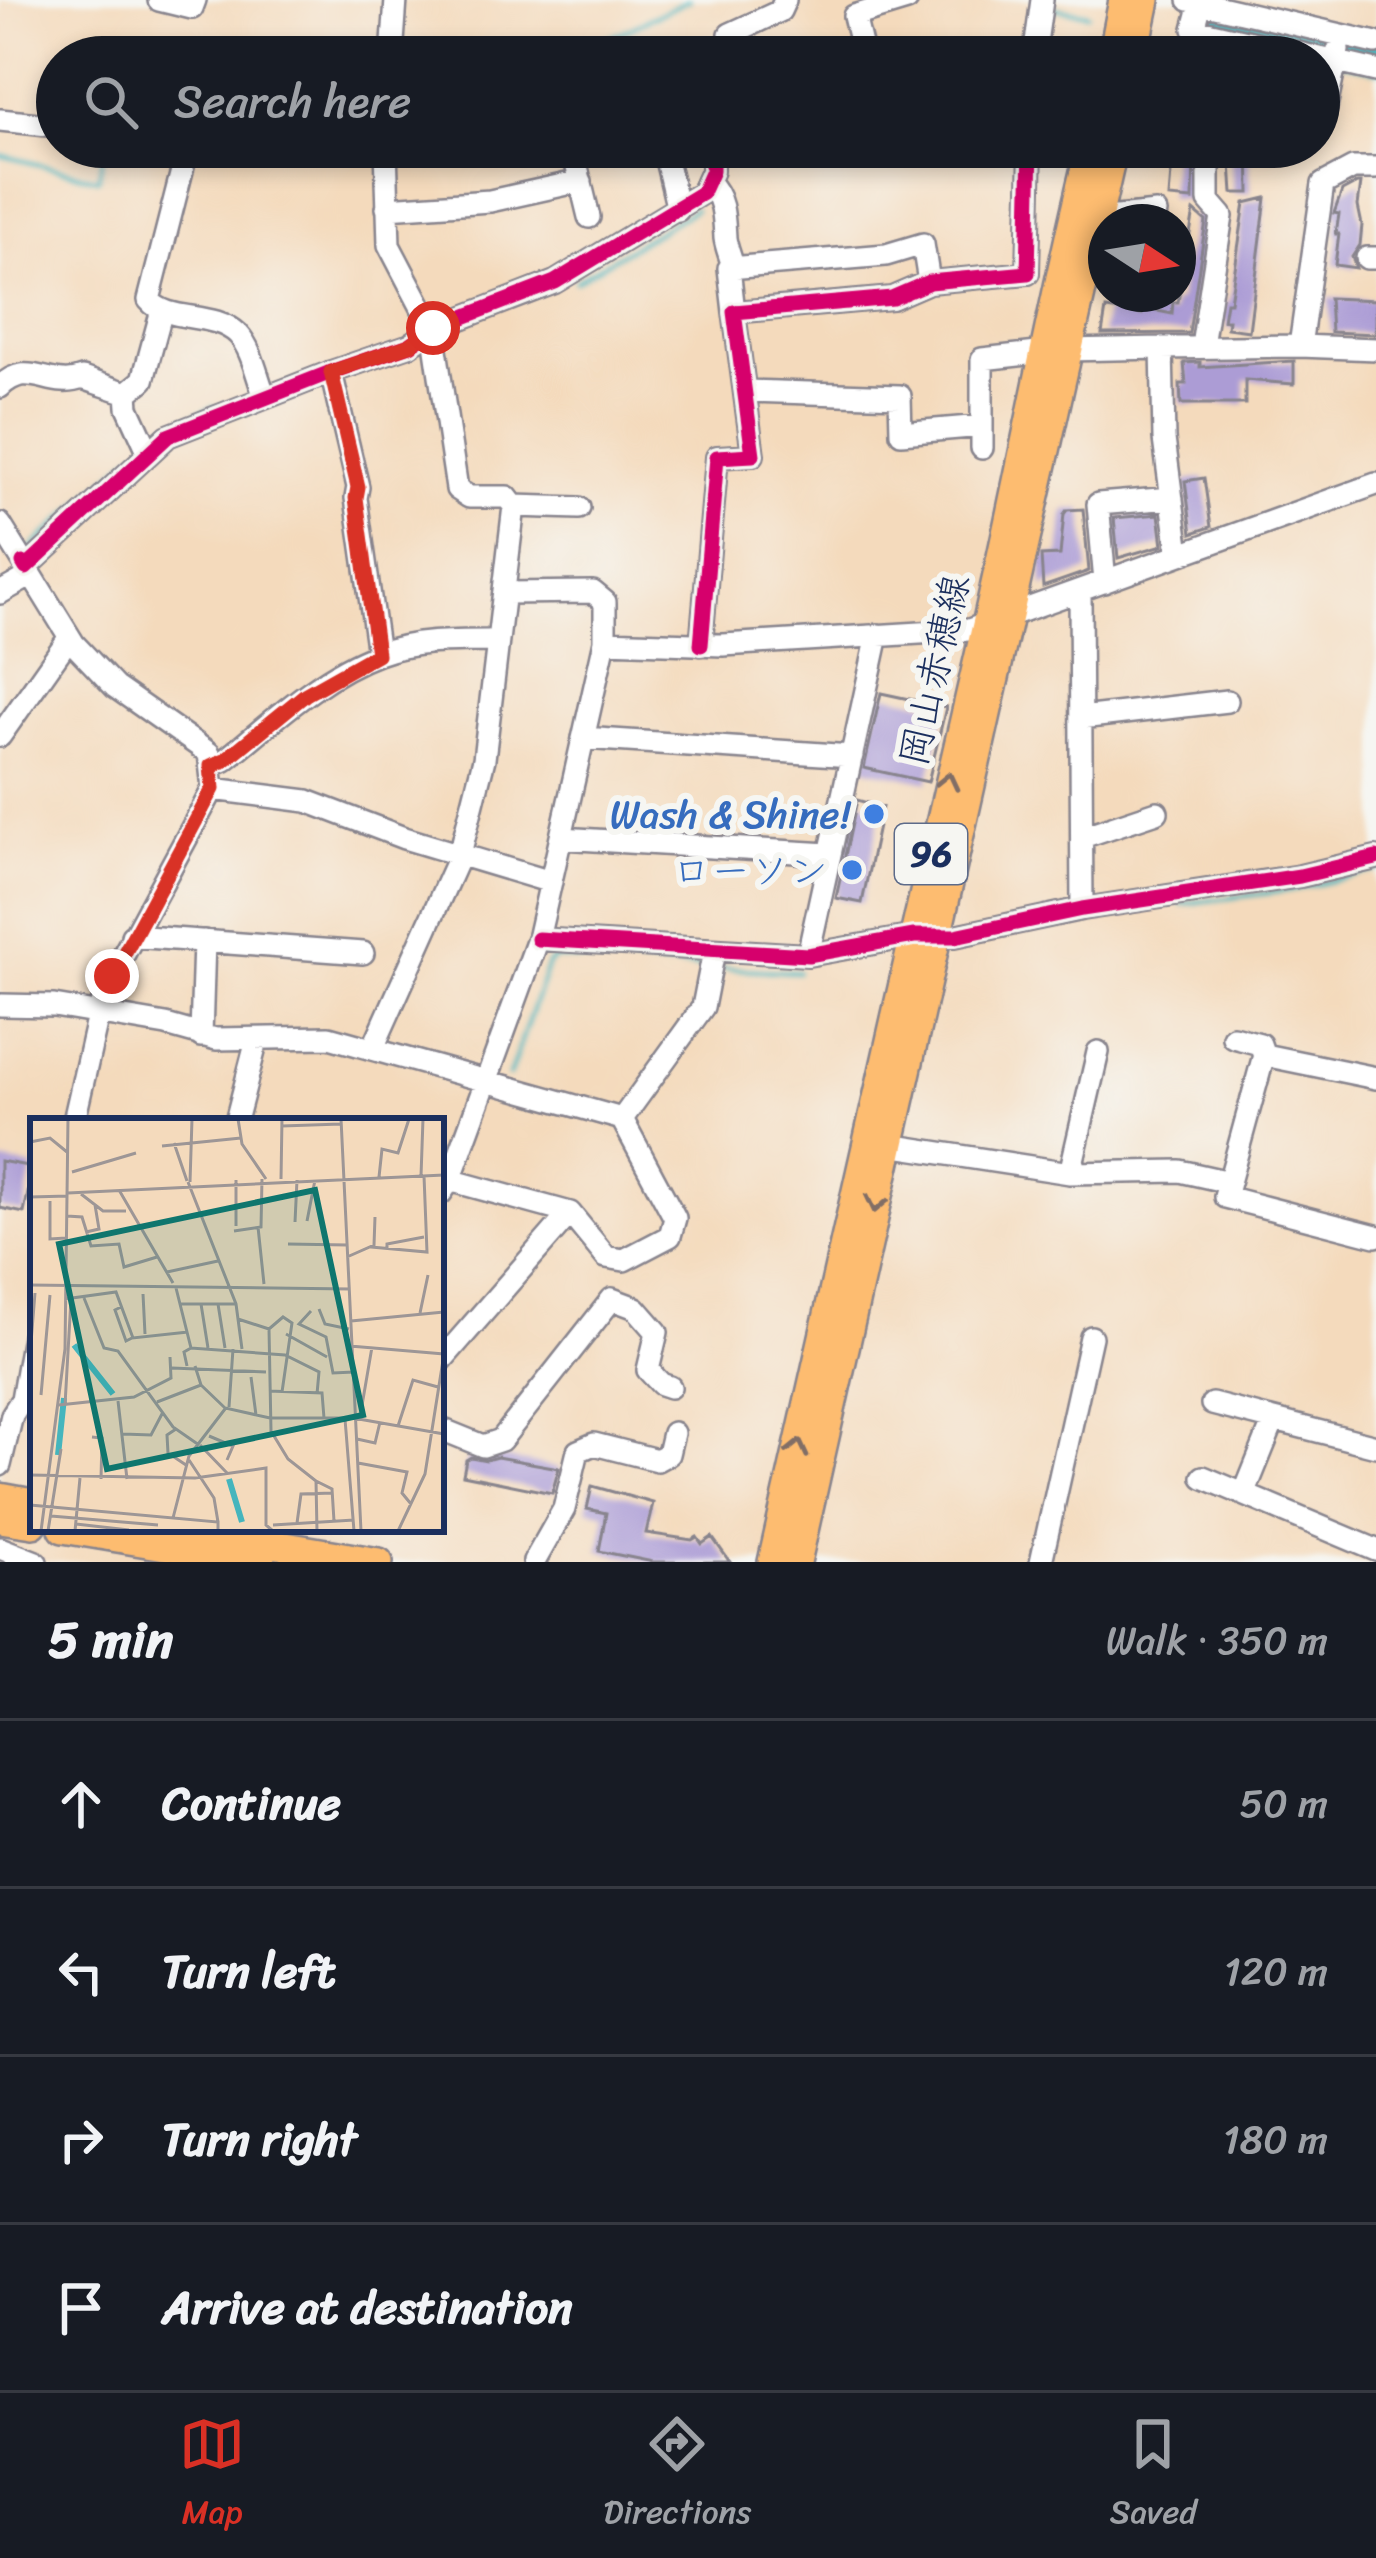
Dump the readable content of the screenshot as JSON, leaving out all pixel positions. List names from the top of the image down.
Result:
{
  "streets": {
    "main road": ["岡山赤穂線", "96"]
  },
  "places": ["Wash & Shine!", "ローソン"],
  "north": "right",
  "page": {
    "search": "Search here",
    "heading": ["5 min", "Walk · 350 m"],
    "list": [
      ["Continue", "50 m"],
      ["Turn left", "120 m"],
      ["Turn right", "180 m"],
      "Arrive at destination"
    ],
    "nav": ["Map", "Directions", "Saved"]
  }
}
